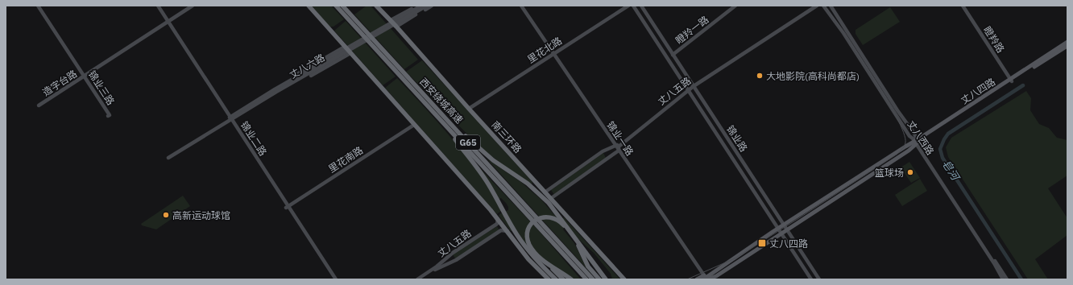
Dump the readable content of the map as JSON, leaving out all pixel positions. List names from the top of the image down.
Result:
{
  "streets": {
    "highway": ["西安绕城高速", "南三环路", "G65"],
    "main road": [
      "瞪羚一路",
      "瞪羚路",
      "里花北路",
      "丈八六路",
      "造字台路",
      "锦业三路",
      "丈八五路",
      "丈八四路",
      "丈八西路",
      "锦业二路",
      "锦业一路",
      "锦业路",
      "里花南路"
    ]
  },
  "crossings": [
    ["瞪羚一路", "锦业路"],
    ["瞪羚路", "丈八四路"],
    ["里花北路", "南三环路"],
    ["里花北路", "锦业一路"],
    ["丈八六路", "锦业二路"],
    ["造字台路", "锦业三路"],
    ["造字台路", "锦业二路"],
    ["丈八五路", "南三环路"],
    ["丈八五路", "锦业一路"],
    ["丈八五路", "锦业路"],
    ["丈八四路", "丈八西路"],
    ["丈八四路", "锦业一路"],
    ["丈八四路", "锦业路"],
    ["锦业二路", "里花南路"]
  ],
  "water": ["皂河"],
  "places": {
    "other": ["大地影院(高科尚都店)", "篮球场", "高新运动球馆"],
    "transit": ["丈八四路"]
  }
}
